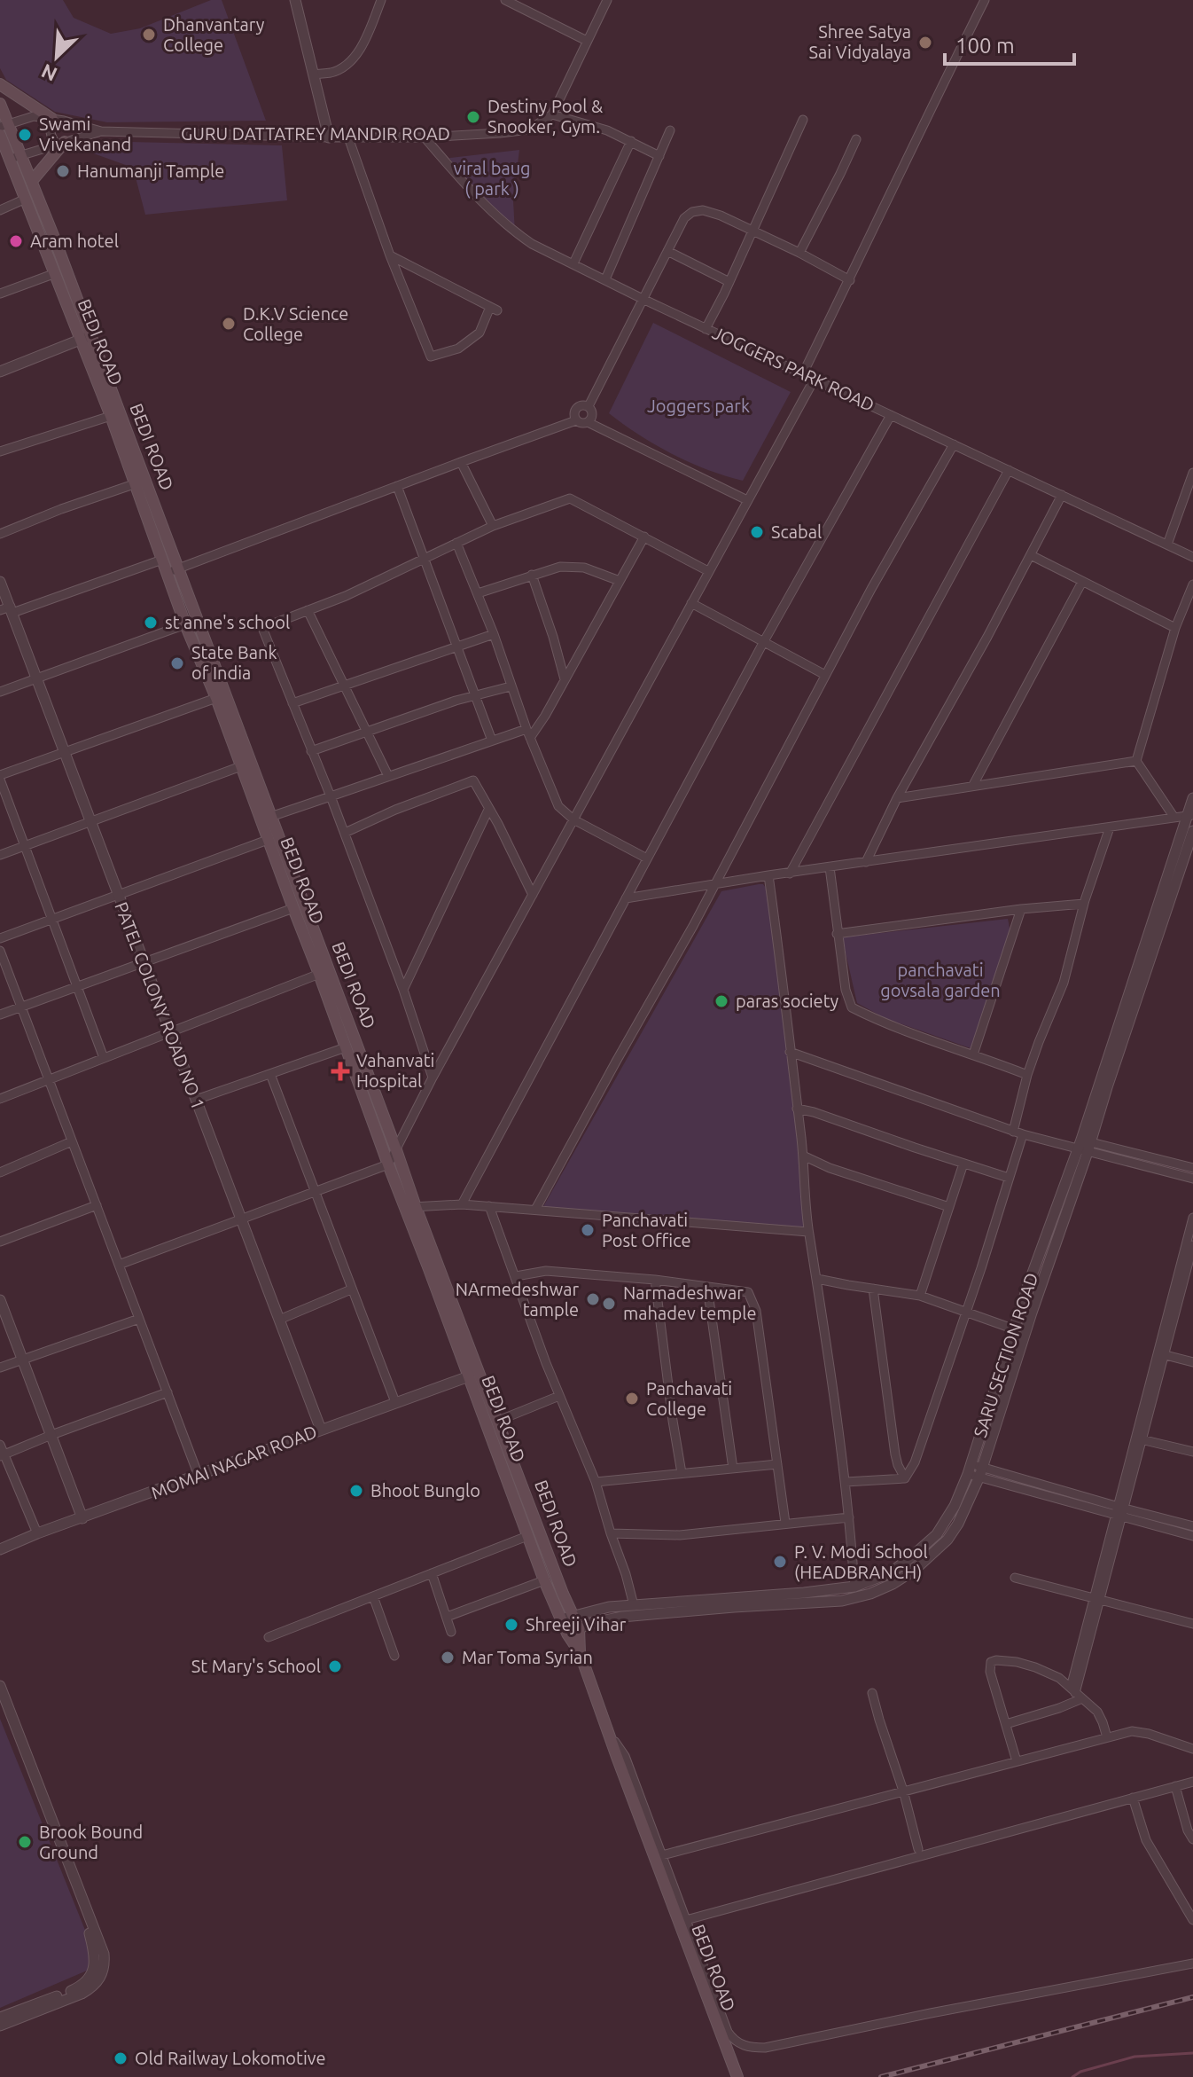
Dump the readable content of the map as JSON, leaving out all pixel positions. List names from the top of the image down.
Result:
{
  "streets": {
    "main road": ["BEDI ROAD"],
    "street": [
      "GURU DATTATREY MANDIR ROAD",
      "JOGGERS PARK ROAD",
      "PATEL COLONY ROAD NO 1",
      "SARU SECTION ROAD",
      "MOMAI NAGAR ROAD"
    ]
  },
  "crossings": [
    ["GURU DATTATREY MANDIR ROAD", "BEDI ROAD"],
    ["GURU DATTATREY MANDIR ROAD", "JOGGERS PARK ROAD"],
    ["BEDI ROAD", "SARU SECTION ROAD"],
    ["BEDI ROAD", "MOMAI NAGAR ROAD"],
    ["PATEL COLONY ROAD NO 1", "MOMAI NAGAR ROAD"]
  ],
  "parks": ["viral baug ( park )", "Joggers park", "panchavati govsala garden"],
  "places": {
    "other": [
      "Dhanvantary College",
      "Shree Satya Sai Vidyalaya",
      "Destiny Pool & Snooker, Gym.",
      "Swami Vivekanand",
      "Hanumanji Tample",
      "Aram hotel",
      "D.K.V Science College",
      "Scabal",
      "st anne's school",
      "State Bank of India",
      "paras society",
      "Panchavati Post Office",
      "NArmedeshwar tample",
      "Narmadeshwar mahadev temple",
      "Panchavati College",
      "Bhoot Bunglo",
      "P. V. Modi School (HEADBRANCH)",
      "Shreeji Vihar",
      "Mar Toma Syrian",
      "St Mary's School",
      "Brook Bound Ground",
      "Old Railway Lokomotive"
    ],
    "health": ["Vahanvati Hospital"]
  },
  "scale_bar": "100 m",
  "north": "bottom left"
}
